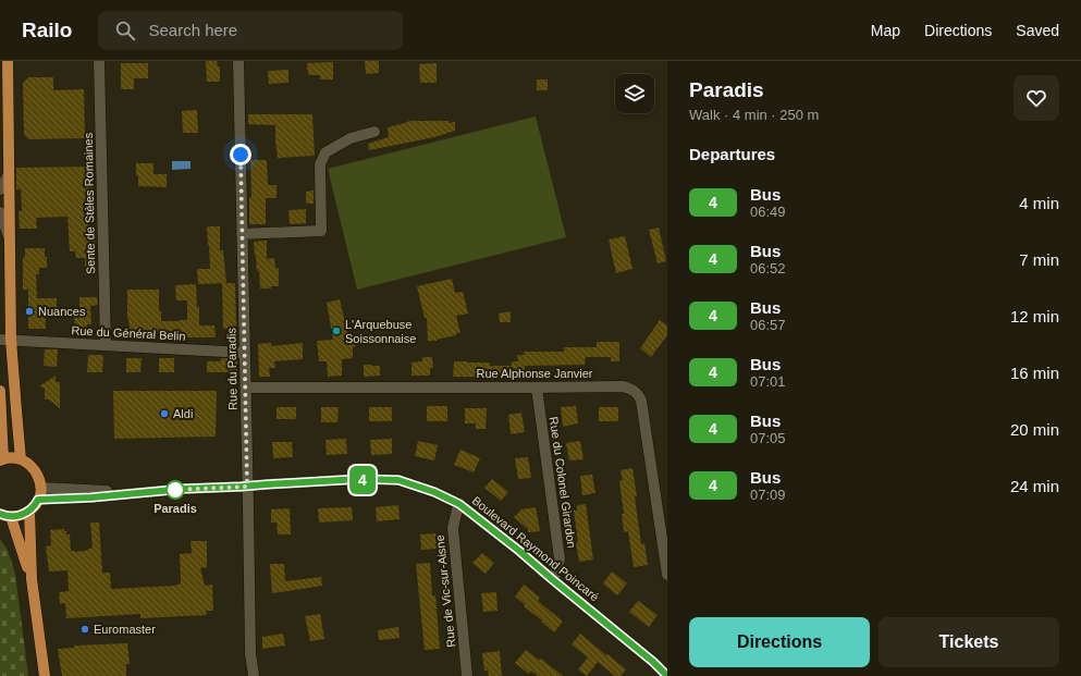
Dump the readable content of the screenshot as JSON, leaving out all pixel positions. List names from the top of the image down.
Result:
{
  "streets": {
    "street": [
      "Sente de Stèles Romaines",
      "Rue du Général Belin",
      "Rue du Paradis",
      "Rue Alphonse Janvier",
      "Rue du Colonel Girardon",
      "Boulevard Raymond Poincaré",
      "Rue de Vic-sur-Aisne"
    ]
  },
  "crossings": [
    ["Sente de Stèles Romaines", "Rue du Général Belin"],
    ["Rue du Général Belin", "Rue du Paradis"],
    ["Rue du Paradis", "Rue Alphonse Janvier"],
    ["Rue du Paradis", "Boulevard Raymond Poincaré"],
    ["Rue Alphonse Janvier", "Rue du Colonel Girardon"],
    ["Rue du Colonel Girardon", "Boulevard Raymond Poincaré"],
    ["Boulevard Raymond Poincaré", "Rue de Vic-sur-Aisne"]
  ],
  "places": [
    "Nuances",
    "L'Arquebuse Soissonnaise",
    "Aldi",
    "Paradis",
    "Euromaster"
  ],
  "lines": ["bus line 4"],
  "page": {
    "header": "Railo",
    "search": "Search here",
    "nav": ["Map", "Directions", "Saved"],
    "on_map": "4",
    "heading": [
      ["Paradis", "Walk · 4 min · 250 m"],
      "Departures"
    ],
    "list": [
      {
        "mark": "4",
        "name": "Bus",
        "note": "06:49",
        "value": "4 min"
      },
      {
        "mark": "4",
        "name": "Bus",
        "note": "06:52",
        "value": "7 min"
      },
      {
        "mark": "4",
        "name": "Bus",
        "note": "06:57",
        "value": "12 min"
      },
      {
        "mark": "4",
        "name": "Bus",
        "note": "07:01",
        "value": "16 min"
      },
      {
        "mark": "4",
        "name": "Bus",
        "note": "07:05",
        "value": "20 min"
      },
      {
        "mark": "4",
        "name": "Bus",
        "note": "07:09",
        "value": "24 min"
      }
    ],
    "buttons": ["Directions", "Tickets"]
  }
}
